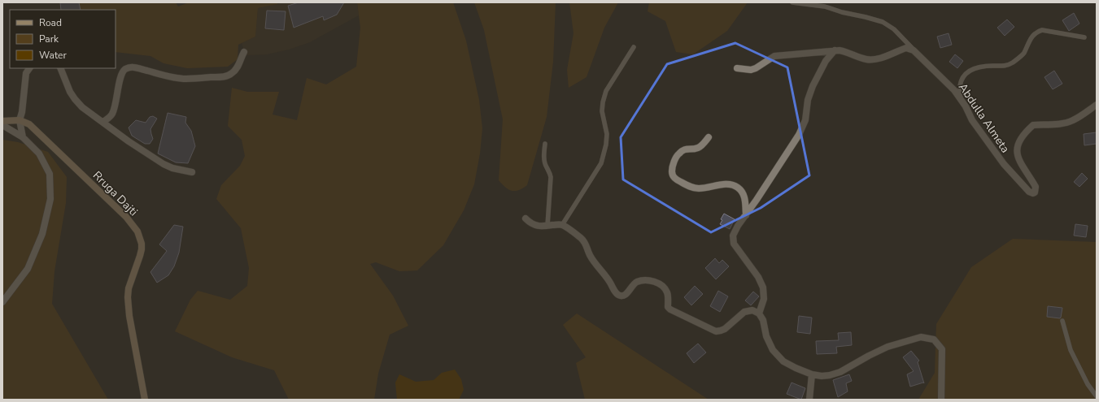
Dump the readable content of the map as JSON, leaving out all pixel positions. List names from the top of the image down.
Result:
{
  "streets": {
    "main road": ["Rruga Dajti"],
    "street": ["Abdulla Almeta"]
  },
  "legend": ["Road", "Park", "Water"]
}
